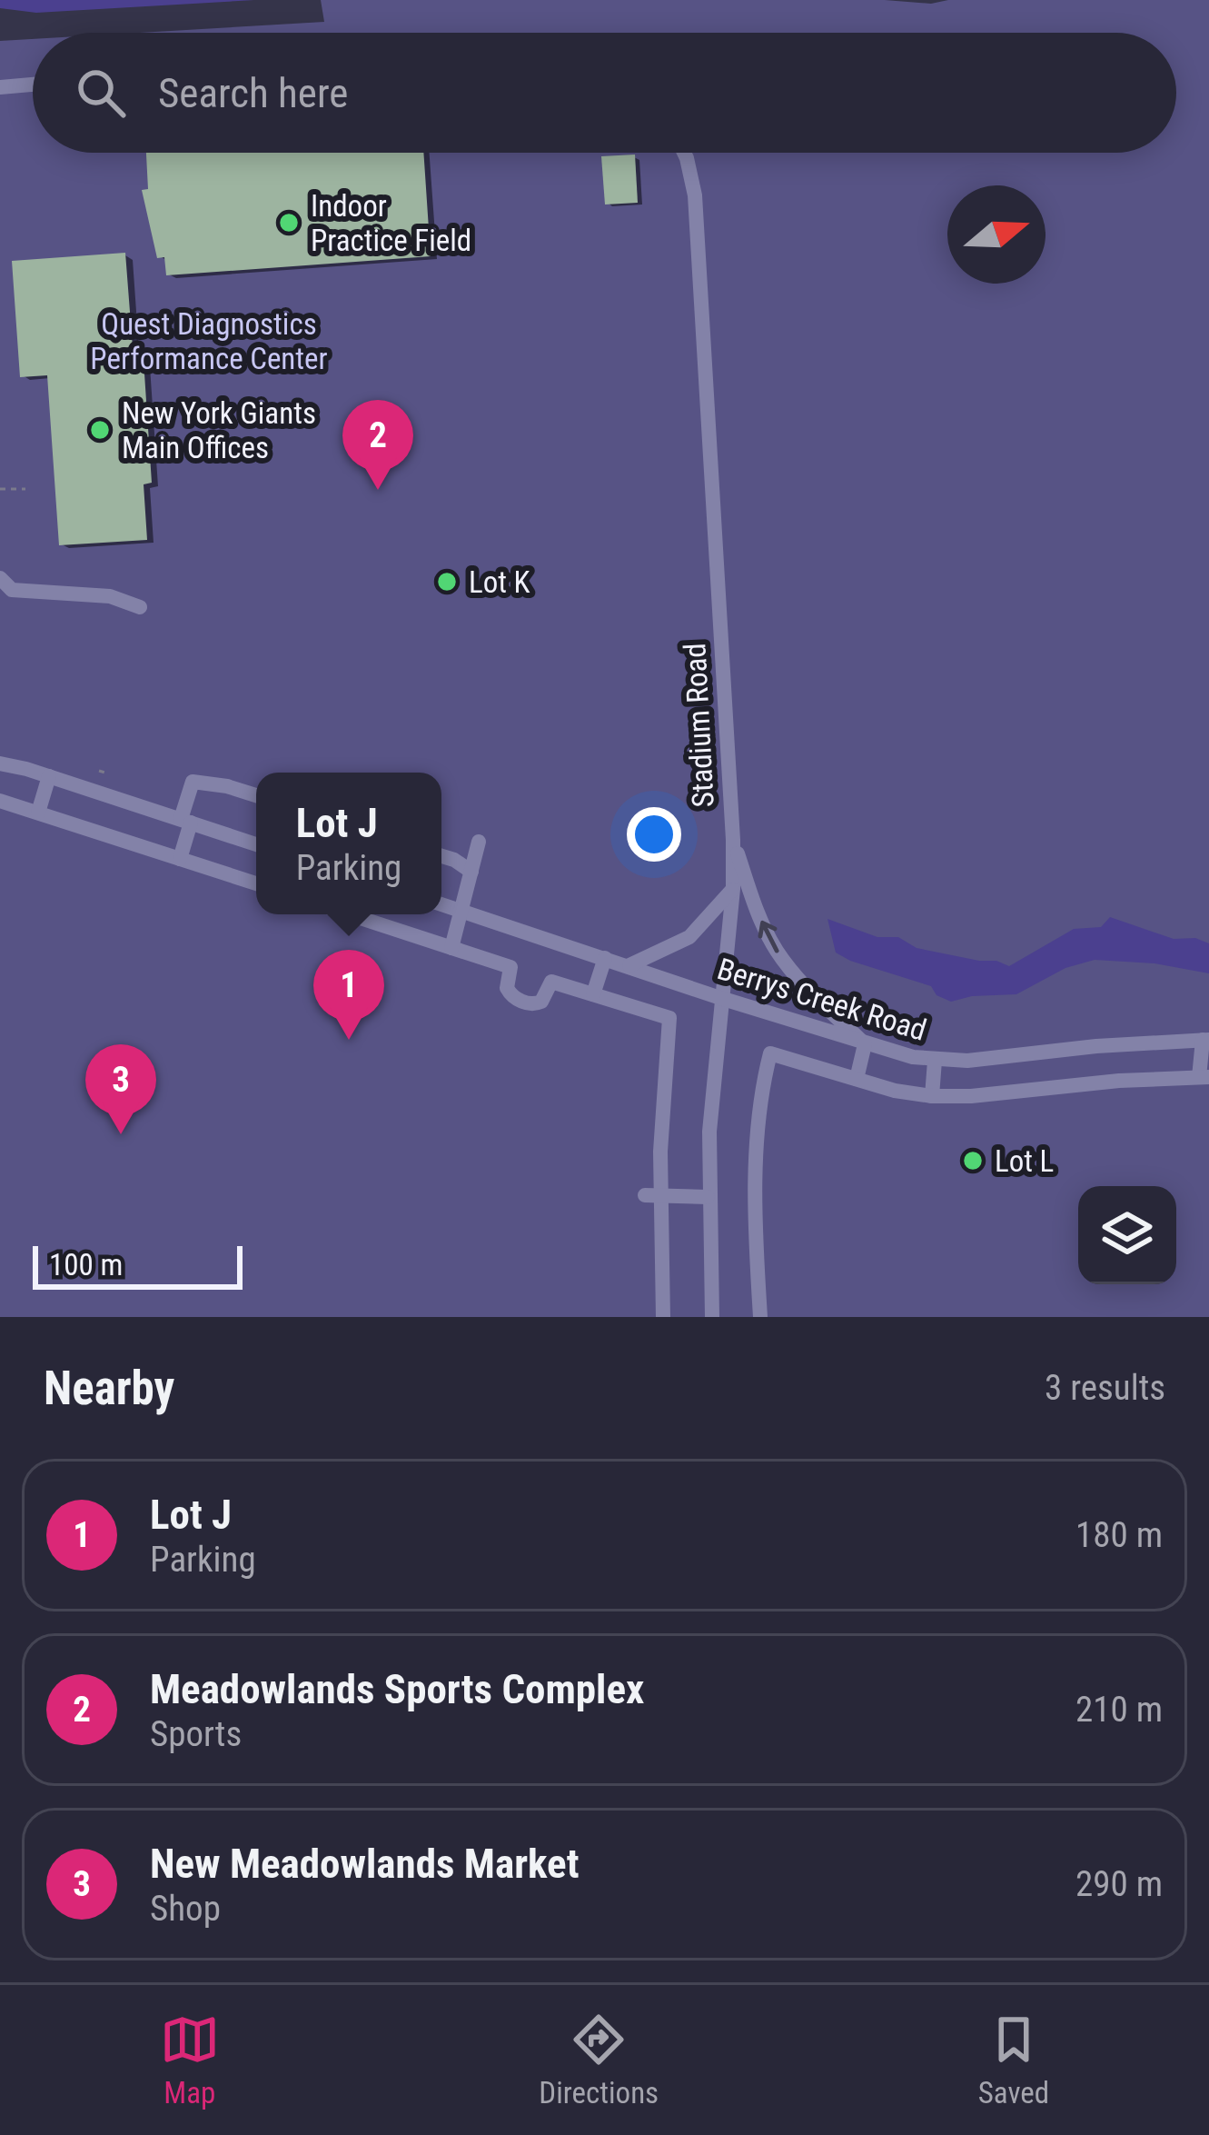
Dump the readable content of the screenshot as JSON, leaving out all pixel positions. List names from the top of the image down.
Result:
{
  "streets": {
    "street": ["Stadium Road", "Berrys Creek Road"]
  },
  "crossings": [
    ["Stadium Road", "Berrys Creek Road"]
  ],
  "parks": ["Quest Diagnostics Performance Center"],
  "places": [
    "Indoor Practice Field",
    "New York Giants Main Offices",
    "Lot K",
    "Lot L"
  ],
  "scale_bar": "100 m",
  "north": "right",
  "page": {
    "search": "Search here",
    "pins": ["2", "1", "3"],
    "popup": ["Lot J", "Parking"],
    "scale": "100 m",
    "heading": ["Nearby", "3 results"],
    "list": [
      {
        "mark": "1",
        "name": "Lot J",
        "note": "Parking",
        "value": "180 m"
      },
      {
        "mark": "2",
        "name": "Meadowlands Sports Complex",
        "note": "Sports",
        "value": "210 m"
      },
      {
        "mark": "3",
        "name": "New Meadowlands Market",
        "note": "Shop",
        "value": "290 m"
      }
    ],
    "nav": ["Map", "Directions", "Saved"]
  }
}
